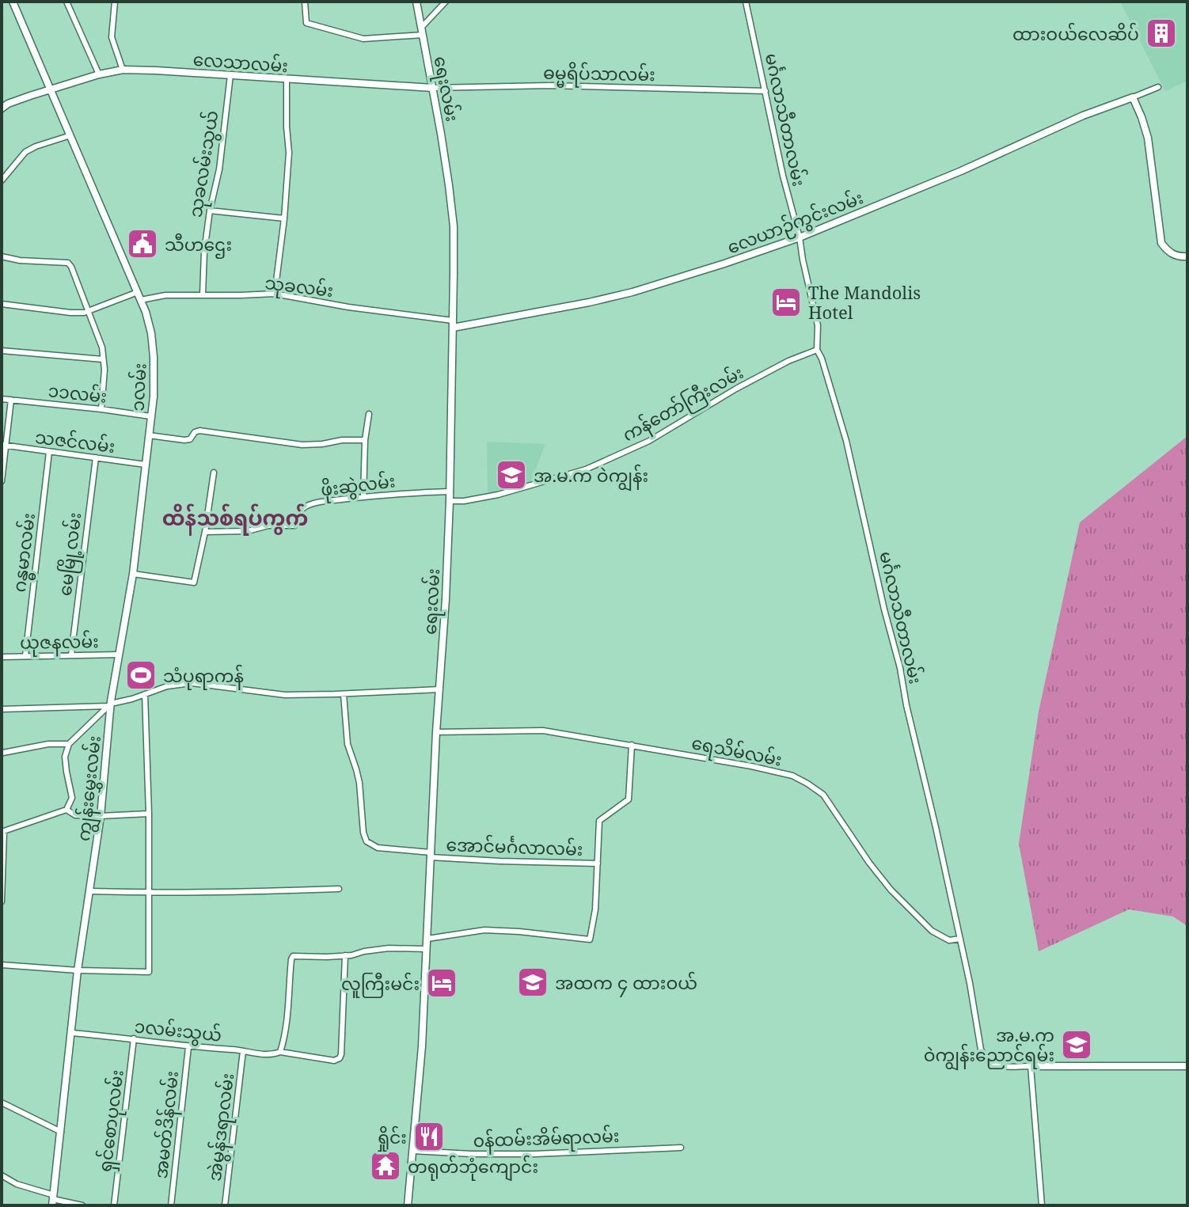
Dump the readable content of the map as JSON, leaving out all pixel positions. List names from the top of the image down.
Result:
{
  "streets": {
    "street": [
      "လေသာလမ်း",
      "ဓမ္မရိပ်သာလမ်း",
      "ရေးလမ်း",
      "မင်္ဂလာသီတာလမ်း",
      "သုခလမ်းသွယ်",
      "လေယာဉ်ကွင်းလမ်း",
      "သုခလမ်း",
      "၁လမ်း",
      "၁၁လမ်း",
      "ကန်တော်ကြီးလမ်း",
      "သဇင်လမ်း",
      "ဖိုးဆွဲလမ်း",
      "ဂန္ဓမာလမ်း",
      "မေမြို့လမ်း",
      "ယုဇနလမ်း",
      "ရေသိမ်လမ်း",
      "ကျွန်းမွှေးလမ်း",
      "အောင်မင်္ဂလာလမ်း",
      "၁လမ်းသွယ်",
      "ရှင်စောပုလမ်း",
      "အမတ်ဒိန်လမ်း",
      "အဲမွန်ဒရာလမ်း",
      "၀န်ထမ်းအိမ်ရာလမ်း"
    ]
  },
  "crossings": [
    ["လေသာလမ်း", "ဓမ္မရိပ်သာလမ်း"],
    ["လေသာလမ်း", "ရေးလမ်း"],
    ["လေသာလမ်း", "သုခလမ်းသွယ်"],
    ["လေသာလမ်း", "၁လမ်း"],
    ["ဓမ္မရိပ်သာလမ်း", "ရေးလမ်း"],
    ["ဓမ္မရိပ်သာလမ်း", "မင်္ဂလာသီတာလမ်း"],
    ["ရေးလမ်း", "လေယာဉ်ကွင်းလမ်း"],
    ["ရေးလမ်း", "သုခလမ်း"],
    ["ရေးလမ်း", "ကန်တော်ကြီးလမ်း"],
    ["ရေးလမ်း", "ဖိုးဆွဲလမ်း"],
    ["ရေးလမ်း", "ရေသိမ်လမ်း"],
    ["ရေးလမ်း", "အောင်မင်္ဂလာလမ်း"],
    ["ရေးလမ်း", "၀န်ထမ်းအိမ်ရာလမ်း"],
    ["မင်္ဂလာသီတာလမ်း", "လေယာဉ်ကွင်းလမ်း"],
    ["မင်္ဂလာသီတာလမ်း", "ကန်တော်ကြီးလမ်း"],
    ["မင်္ဂလာသီတာလမ်း", "ရေသိမ်လမ်း"],
    ["သုခလမ်းသွယ်", "သုခလမ်း"],
    ["လေယာဉ်ကွင်းလမ်း", "သုခလမ်း"],
    ["သုခလမ်း", "၁လမ်း"],
    ["၁လမ်း", "၁၁လမ်း"],
    ["၁လမ်း", "သဇင်လမ်း"],
    ["၁လမ်း", "ယုဇနလမ်း"],
    ["၁လမ်း", "ကျွန်းမွှေးလမ်း"],
    ["သဇင်လမ်း", "ဂန္ဓမာလမ်း"],
    ["သဇင်လမ်း", "မေမြို့လမ်း"],
    ["ဂန္ဓမာလမ်း", "ယုဇနလမ်း"],
    ["မေမြို့လမ်း", "ယုဇနလမ်း"],
    ["ကျွန်းမွှေးလမ်း", "၁လမ်းသွယ်"],
    ["၁လမ်းသွယ်", "ရှင်စောပုလမ်း"],
    ["၁လမ်းသွယ်", "အမတ်ဒိန်လမ်း"],
    ["၁လမ်းသွယ်", "အဲမွန်ဒရာလမ်း"]
  ],
  "districts": ["ထိန်သစ်ရပ်ကွက်"],
  "places": {
    "building": ["ထားဝယ်လေဆိပ်"],
    "public building": ["သီဟဌေး"],
    "hotel": ["The Mandolis Hotel", "လူကြီးမင်း"],
    "school or university": ["အ.မ.က ဝဲကျွန်း", "အထက ၄ ထားဝယ်", "အ.မ.က ဝဲကျွန်းညောင်ရမ်း"],
    "sports": ["သံပုရာကန်"],
    "restaurant": ["ရှိုင်း"],
    "temple": ["တရုတ်ဘုံကျောင်း"]
  }
}
